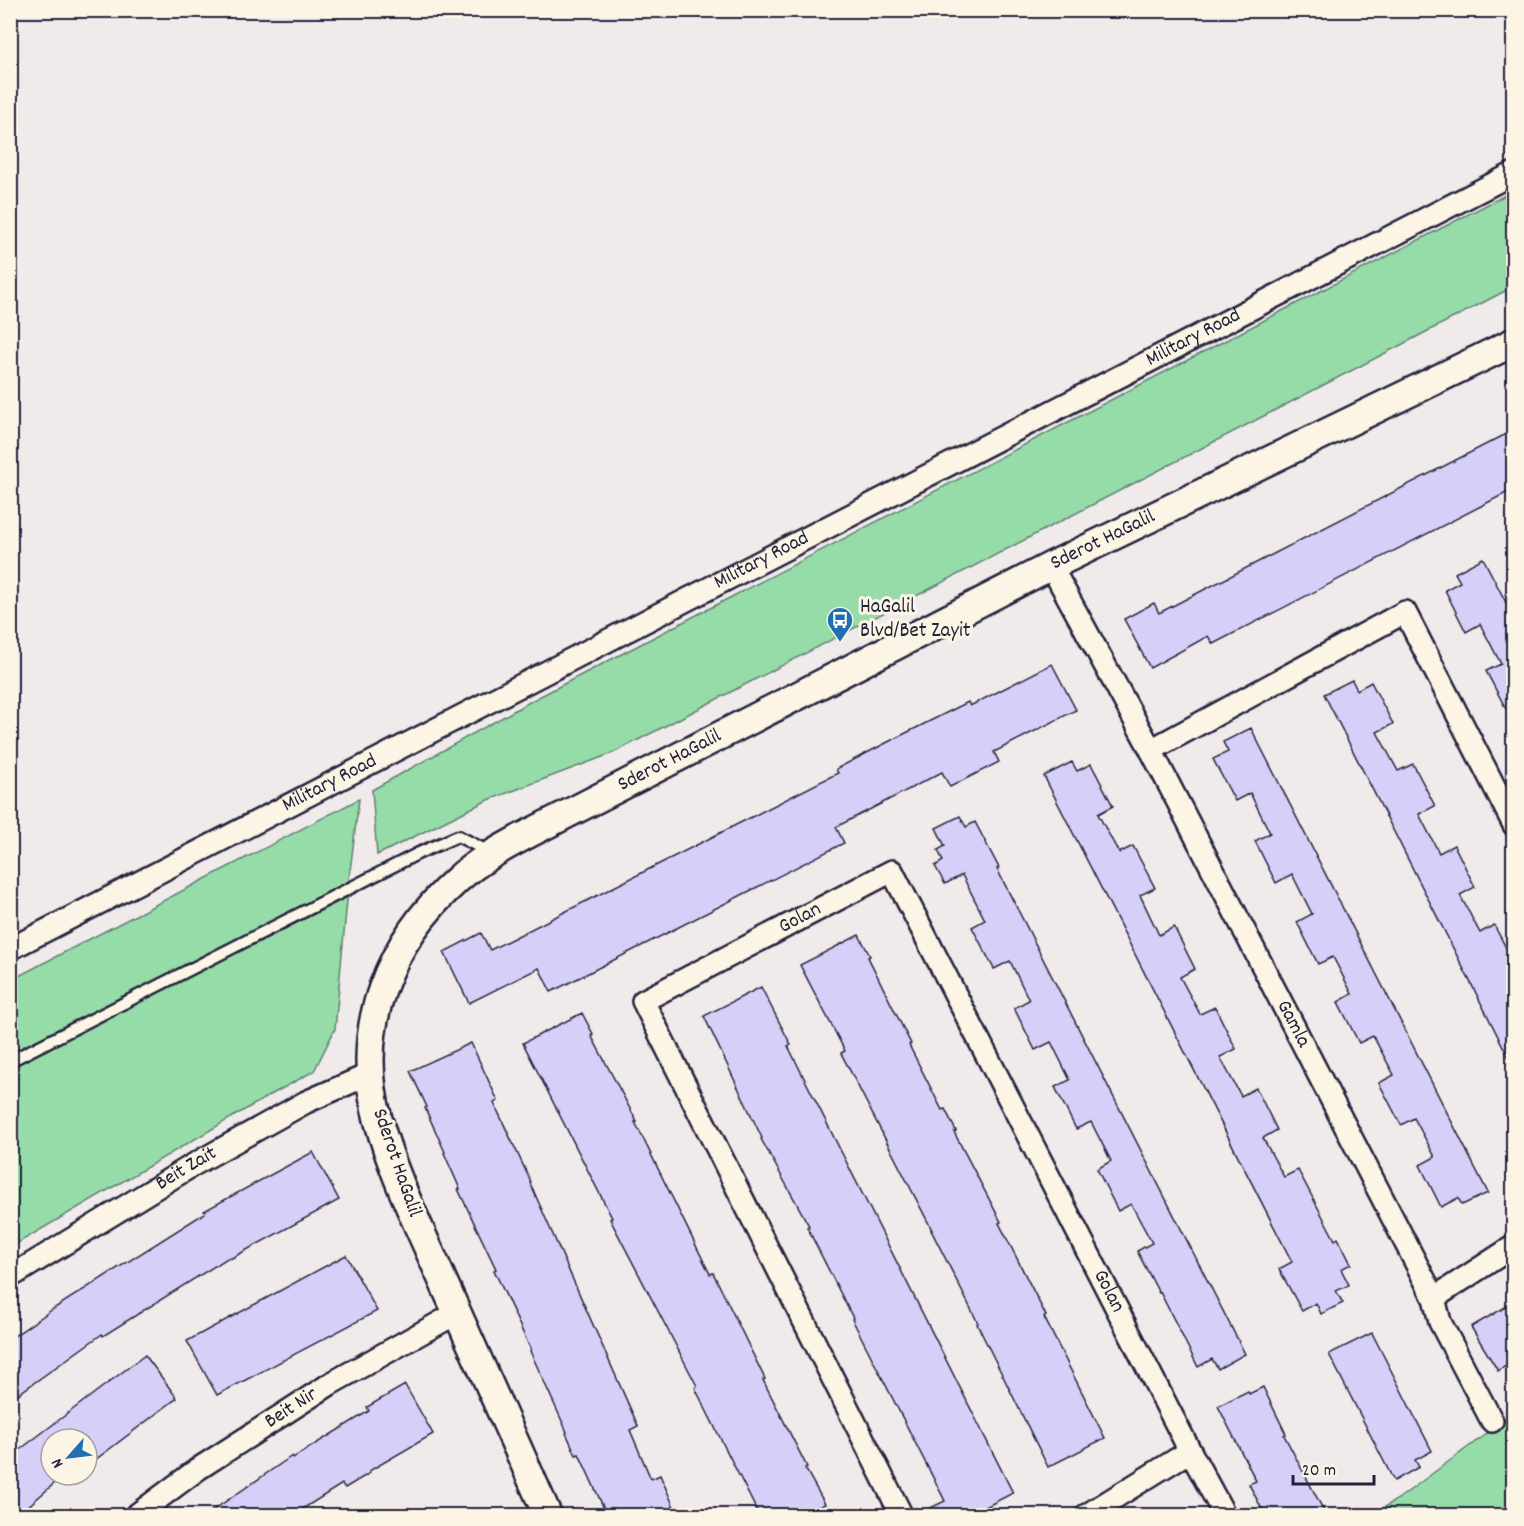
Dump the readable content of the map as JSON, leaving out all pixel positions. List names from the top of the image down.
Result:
{
  "streets": {
    "street": [
      "Military Road",
      "Sderot HaGalil",
      "Golan",
      "Gamla",
      "Beit Zait",
      "Beit Nir"
    ]
  },
  "crossings": [
    ["Sderot HaGalil", "Gamla"],
    ["Sderot HaGalil", "Beit Zait"],
    ["Sderot HaGalil", "Beit Nir"]
  ],
  "places": {
    "bus stop": ["HaGalil Blvd/Bet Zayit"]
  },
  "scale_bar": "20 m",
  "north": "bottom left"
}
